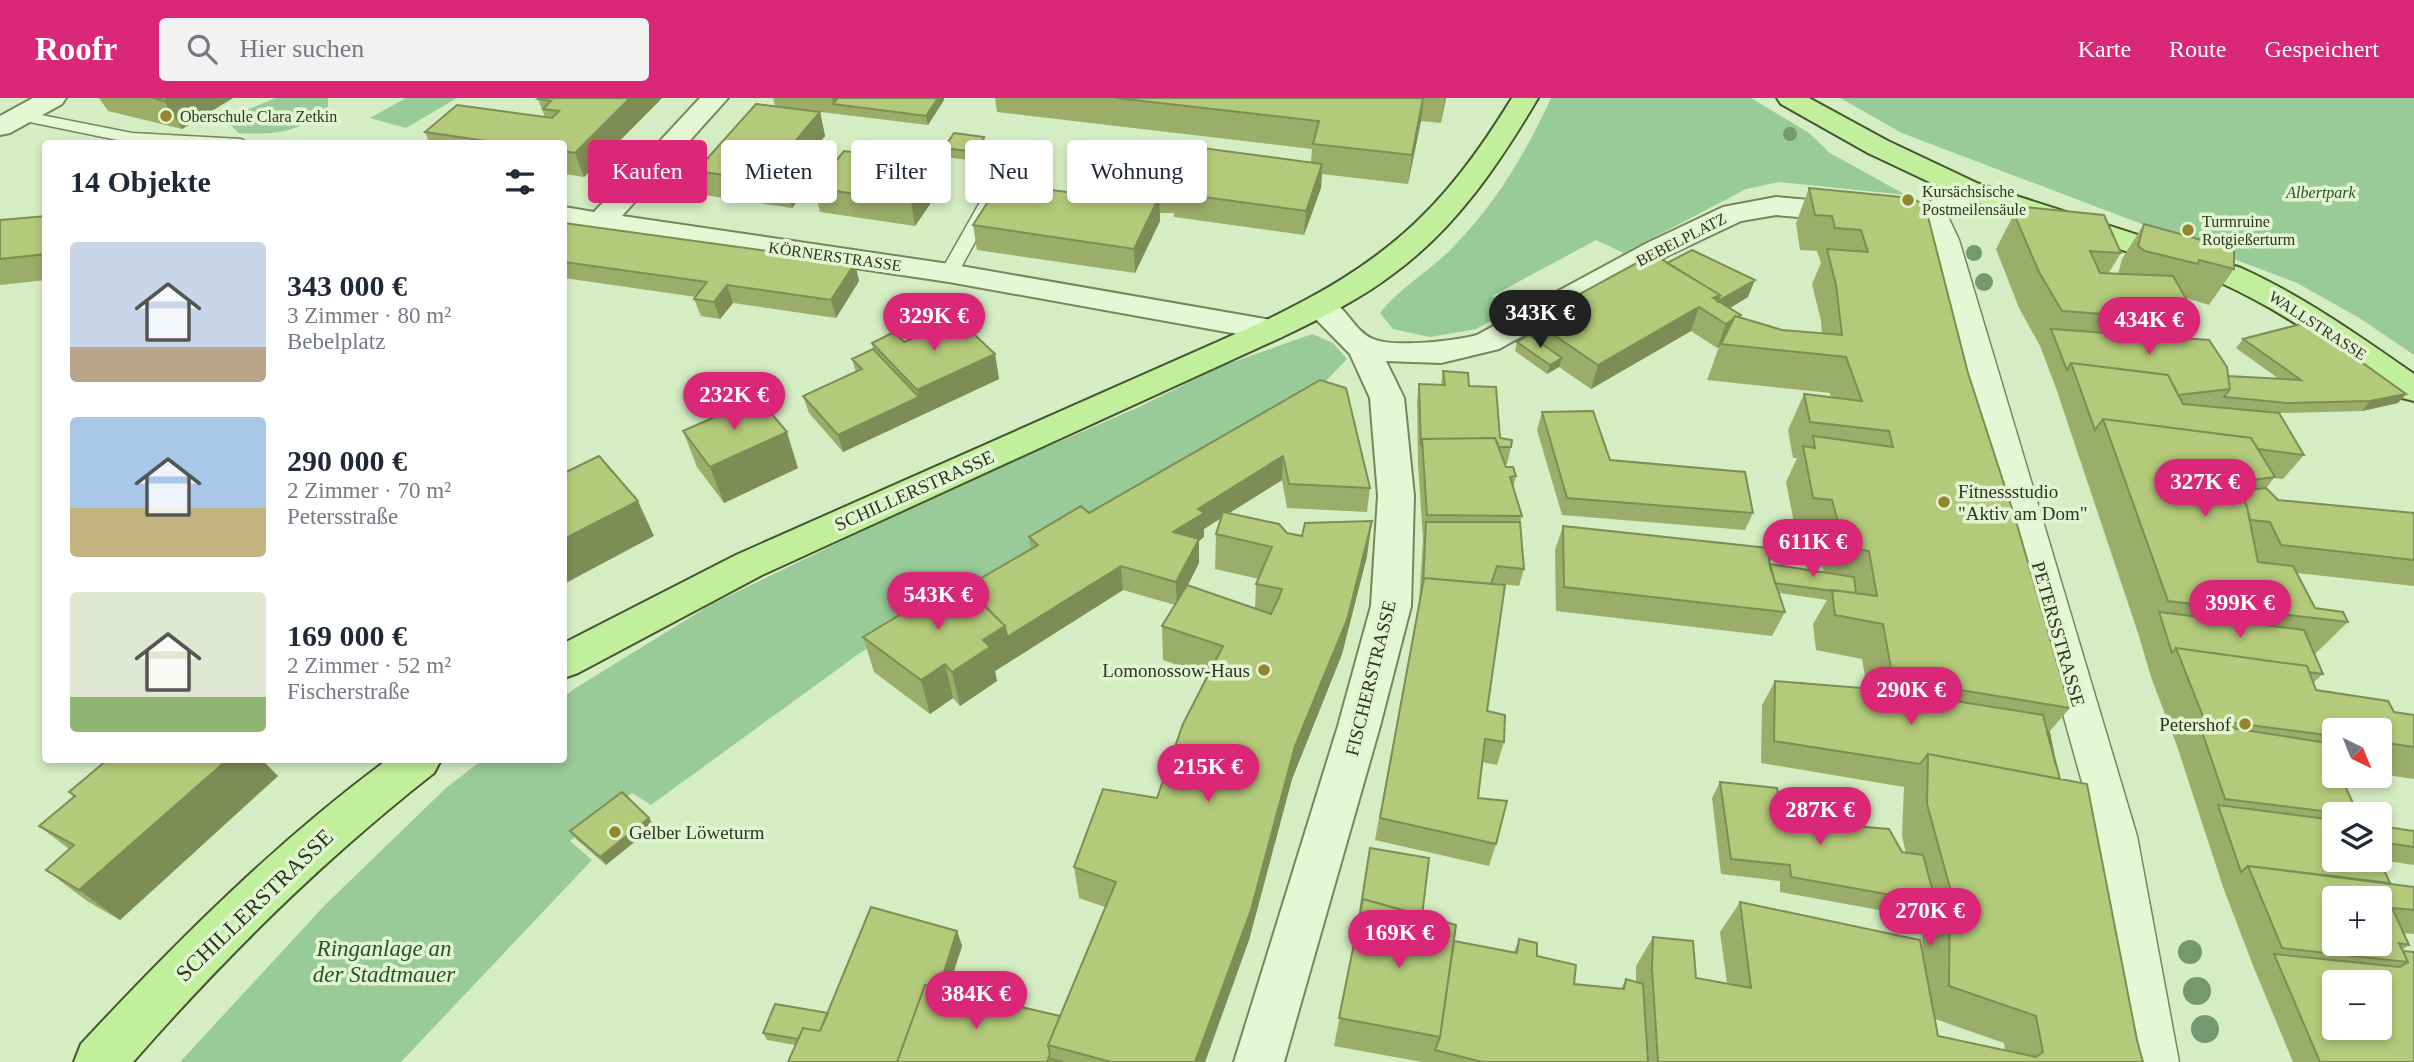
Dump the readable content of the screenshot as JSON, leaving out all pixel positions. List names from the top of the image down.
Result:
{
  "streets": {
    "main road": ["WALLSTRASSE", "SCHILLERSTRASSE"],
    "street": [
      "BEBELPLATZ",
      "KÖRNERSTRASSE",
      "PETERSSTRASSE",
      "FISCHERSTRASSE"
    ]
  },
  "crossings": [
    ["BEBELPLATZ", "WALLSTRASSE"],
    ["BEBELPLATZ", "PETERSSTRASSE"],
    ["BEBELPLATZ", "FISCHERSTRASSE"],
    ["KÖRNERSTRASSE", "SCHILLERSTRASSE"]
  ],
  "parks": ["Albertpark", "Ringanlage an der Stadtmauer"],
  "places": [
    "Oberschule Clara Zetkin",
    "Kursächsische Postmeilensäule",
    "Turmruine Rotgießerturm",
    "Fitnessstudio \"Aktiv am Dom\"",
    "Lomonossow-Haus",
    "Petershof",
    "Gelber Löweturm"
  ],
  "north": "bottom right",
  "page": {
    "header": "Roofr",
    "search": "Hier suchen",
    "nav": ["Karte", "Route", "Gespeichert"],
    "chip": [
      "Kaufen",
      "Mieten",
      "Filter",
      "Neu",
      "Wohnung"
    ],
    "heading": "14 Objekte",
    "list": [
      {
        "name": "343 000 €",
        "note": "3 Zimmer · 80 m² · Bebelplatz"
      },
      {
        "name": "290 000 €",
        "note": "2 Zimmer · 70 m² · Petersstraße"
      },
      {
        "name": "169 000 €",
        "note": "2 Zimmer · 52 m² · Fischerstraße"
      }
    ],
    "price": [
      "343K €",
      "329K €",
      "434K €",
      "232K €",
      "327K €",
      "611K €",
      "543K €",
      "399K €",
      "290K €",
      "215K €",
      "287K €",
      "270K €",
      "169K €",
      "384K €"
    ],
    "map_buttons": ["+", "−"]
  }
}
